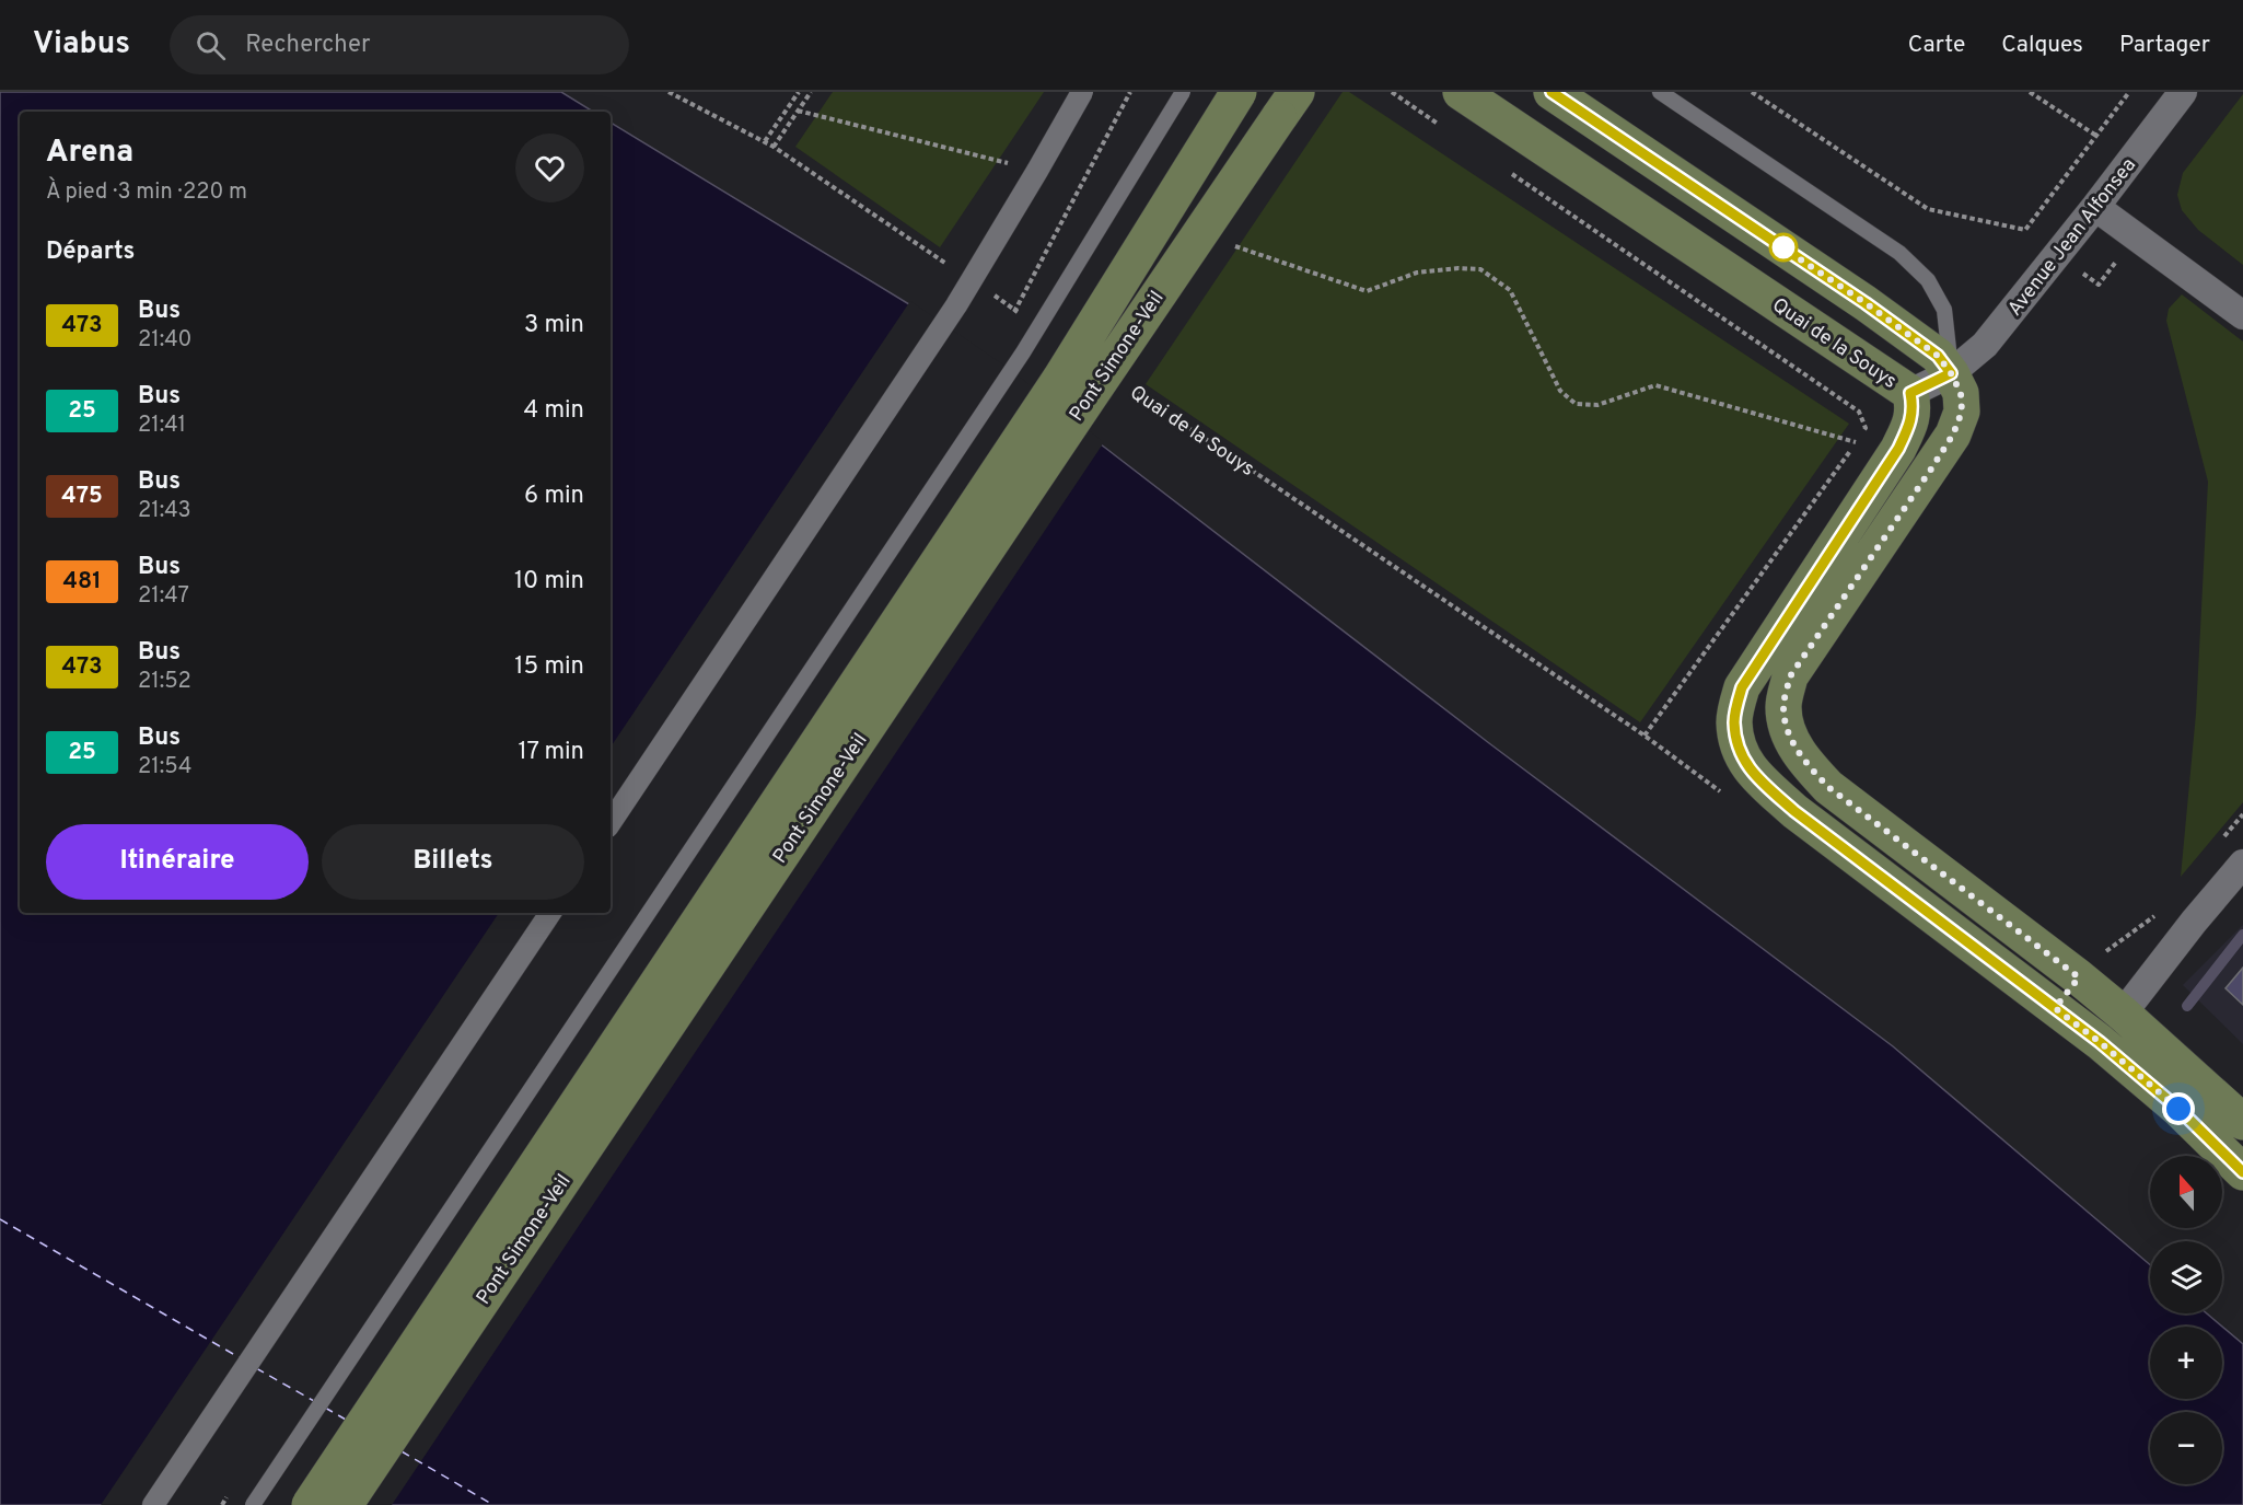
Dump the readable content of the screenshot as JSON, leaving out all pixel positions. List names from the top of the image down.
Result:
{
  "streets": {
    "main road": ["Quai de la Souys", "Pont Simone-Veil"],
    "street": ["Avenue Jean Alfonsea"]
  },
  "crossings": [
    ["Avenue Jean Alfonsea", "Quai de la Souys"]
  ],
  "lines": ["bus line 473"],
  "north": "top",
  "page": {
    "header": "Viabus",
    "search": "Rechercher",
    "nav": ["Carte", "Calques", "Partager"],
    "heading": [
      ["Arena", "À pied · 3 min · 220 m"],
      "Départs"
    ],
    "list": [
      {
        "mark": "473",
        "name": "Bus",
        "note": "21:40",
        "value": "3 min"
      },
      {
        "mark": "25",
        "name": "Bus",
        "note": "21:41",
        "value": "4 min"
      },
      {
        "mark": "475",
        "name": "Bus",
        "note": "21:43",
        "value": "6 min"
      },
      {
        "mark": "481",
        "name": "Bus",
        "note": "21:47",
        "value": "10 min"
      },
      {
        "mark": "473",
        "name": "Bus",
        "note": "21:52",
        "value": "15 min"
      },
      {
        "mark": "25",
        "name": "Bus",
        "note": "21:54",
        "value": "17 min"
      }
    ],
    "buttons": ["Itinéraire", "Billets"],
    "map_buttons": ["+", "−"]
  }
}
